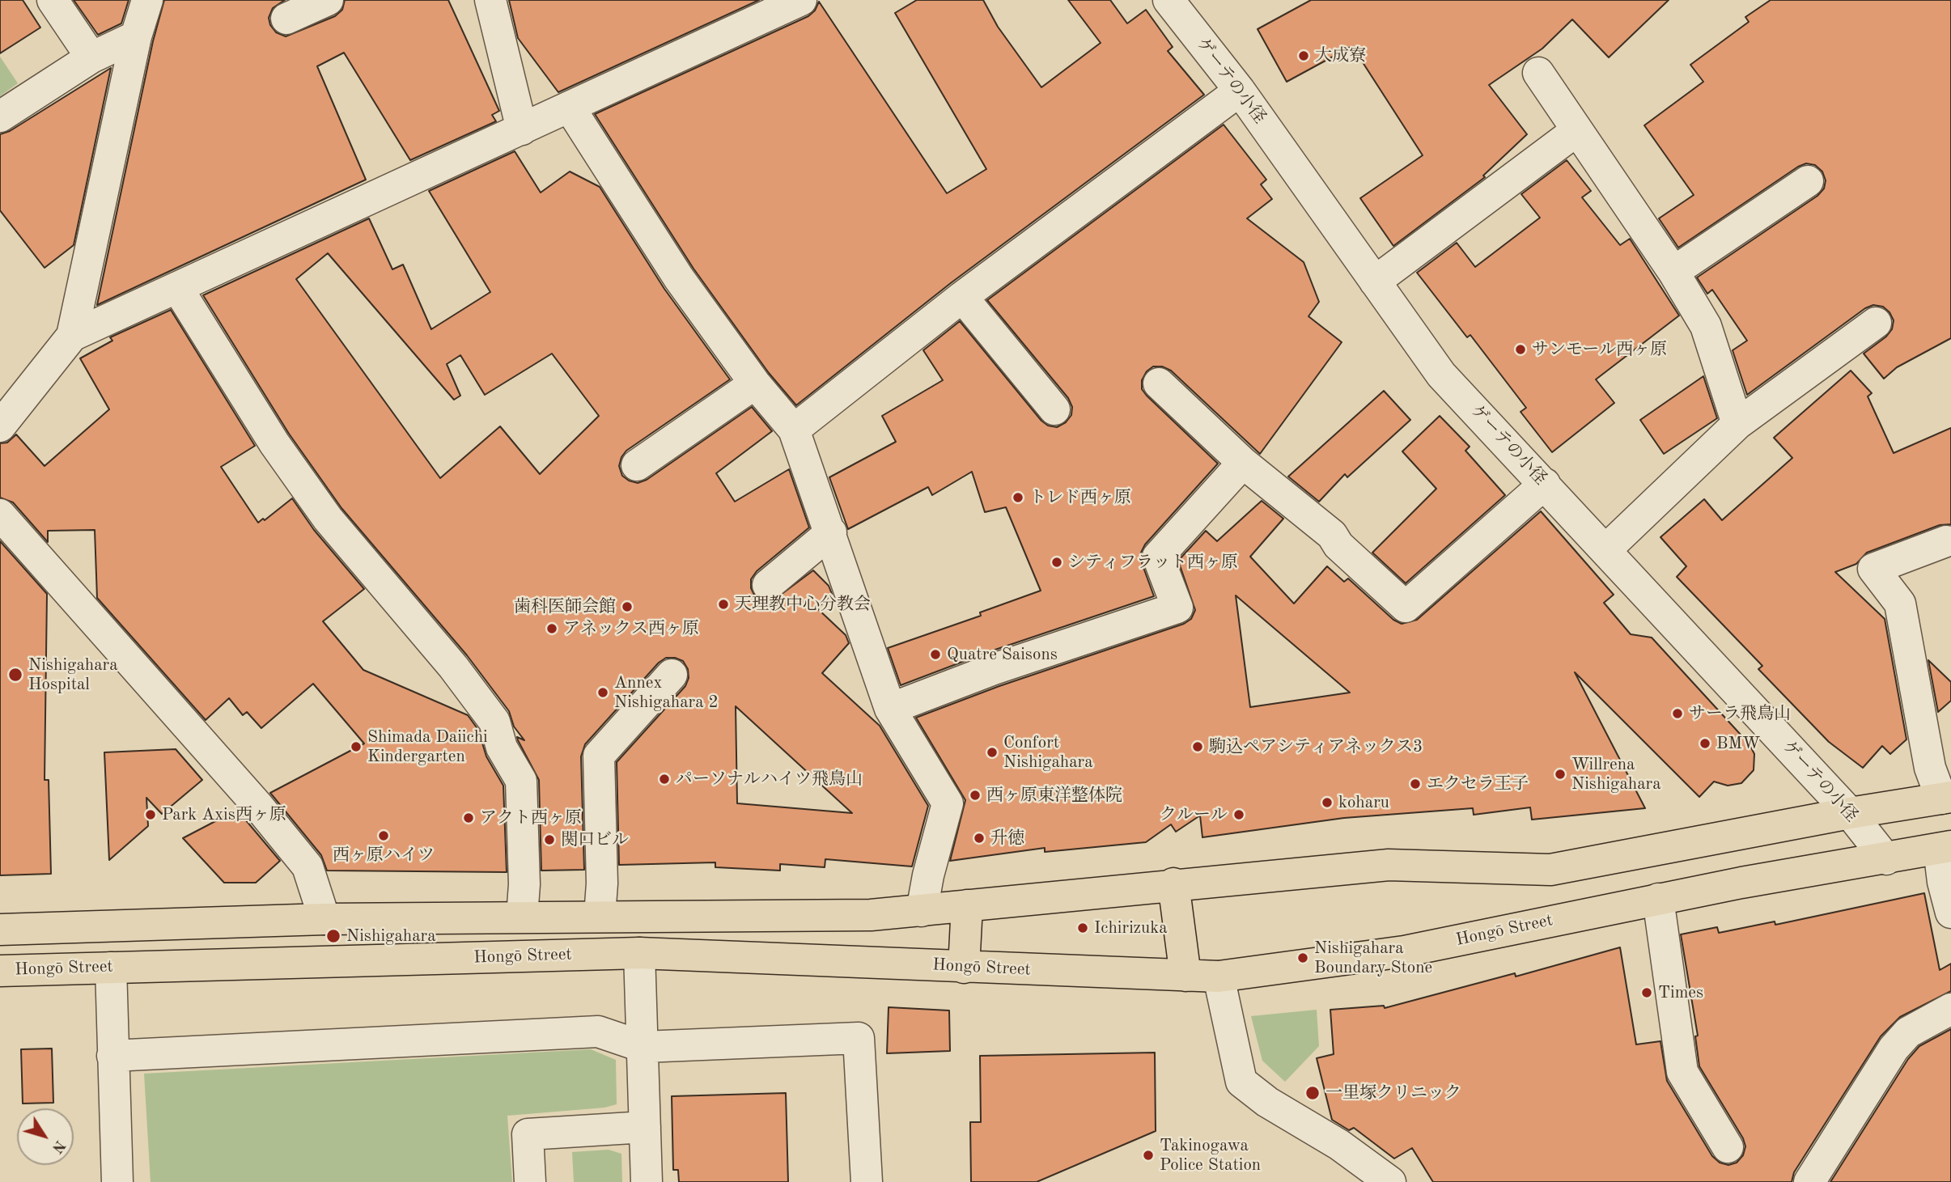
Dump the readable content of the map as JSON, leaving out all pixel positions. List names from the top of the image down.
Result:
{
  "streets": {
    "main road": ["Hongō Street"],
    "street": ["ゲーテの小径"]
  },
  "crossings": [
    ["ゲーテの小径", "Hongō Street"]
  ],
  "places": [
    "大成寮",
    "サンモール西ヶ原",
    "トレド西ヶ原",
    "シティフラット西ヶ原",
    "天理教中心分教会",
    "歯科医師会館",
    "アネックス西ヶ原",
    "Quatre Saisons",
    "Nishigahara Hospital",
    "Annex Nishigahara 2",
    "サーラ飛鳥山",
    "BMW",
    "Shimada Daiichi Kindergarten",
    "駒込ペアシティアネックス3",
    "Confort Nishigahara",
    "Willrena Nishigahara",
    "パーソナルハイツ飛鳥山",
    "エクセラ王子",
    "西ヶ原東洋整体院",
    "koharu",
    "Park Axis西ヶ原",
    "クルール",
    "アクト西ヶ原",
    "西ヶ原ハイツ",
    "升徳",
    "関口ビル",
    "Ichirizuka",
    "Nishigahara",
    "Nishigahara Boundary Stone",
    "Times",
    "一里塚クリニック",
    "Takinogawa Police Station"
  ],
  "north": "bottom right"
}
